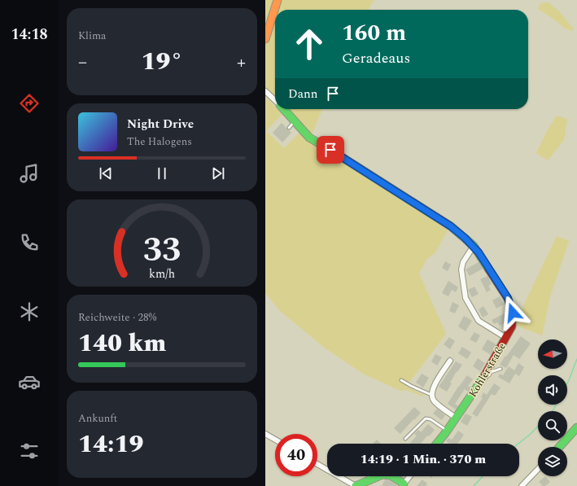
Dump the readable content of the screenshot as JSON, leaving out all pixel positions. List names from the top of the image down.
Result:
{
  "streets": {
    "street": ["Kohlerstraße"]
  },
  "north": "left",
  "page": {
    "tabs": "14:18",
    "tile": [
      "Klima",
      ["Reichweite · 28%", "140 km"],
      ["Ankunft", "14:19"]
    ],
    "turn": ["160 m", "Geradeaus"],
    "heat": ["−", "19°", "+"],
    "then": "Dann",
    "song": ["Night Drive", "The Halogens"],
    "limit": "40",
    "trip": "14:19 · 1 Min. · 370 m",
    "gauge": ["33", "km/h"]
  }
}
